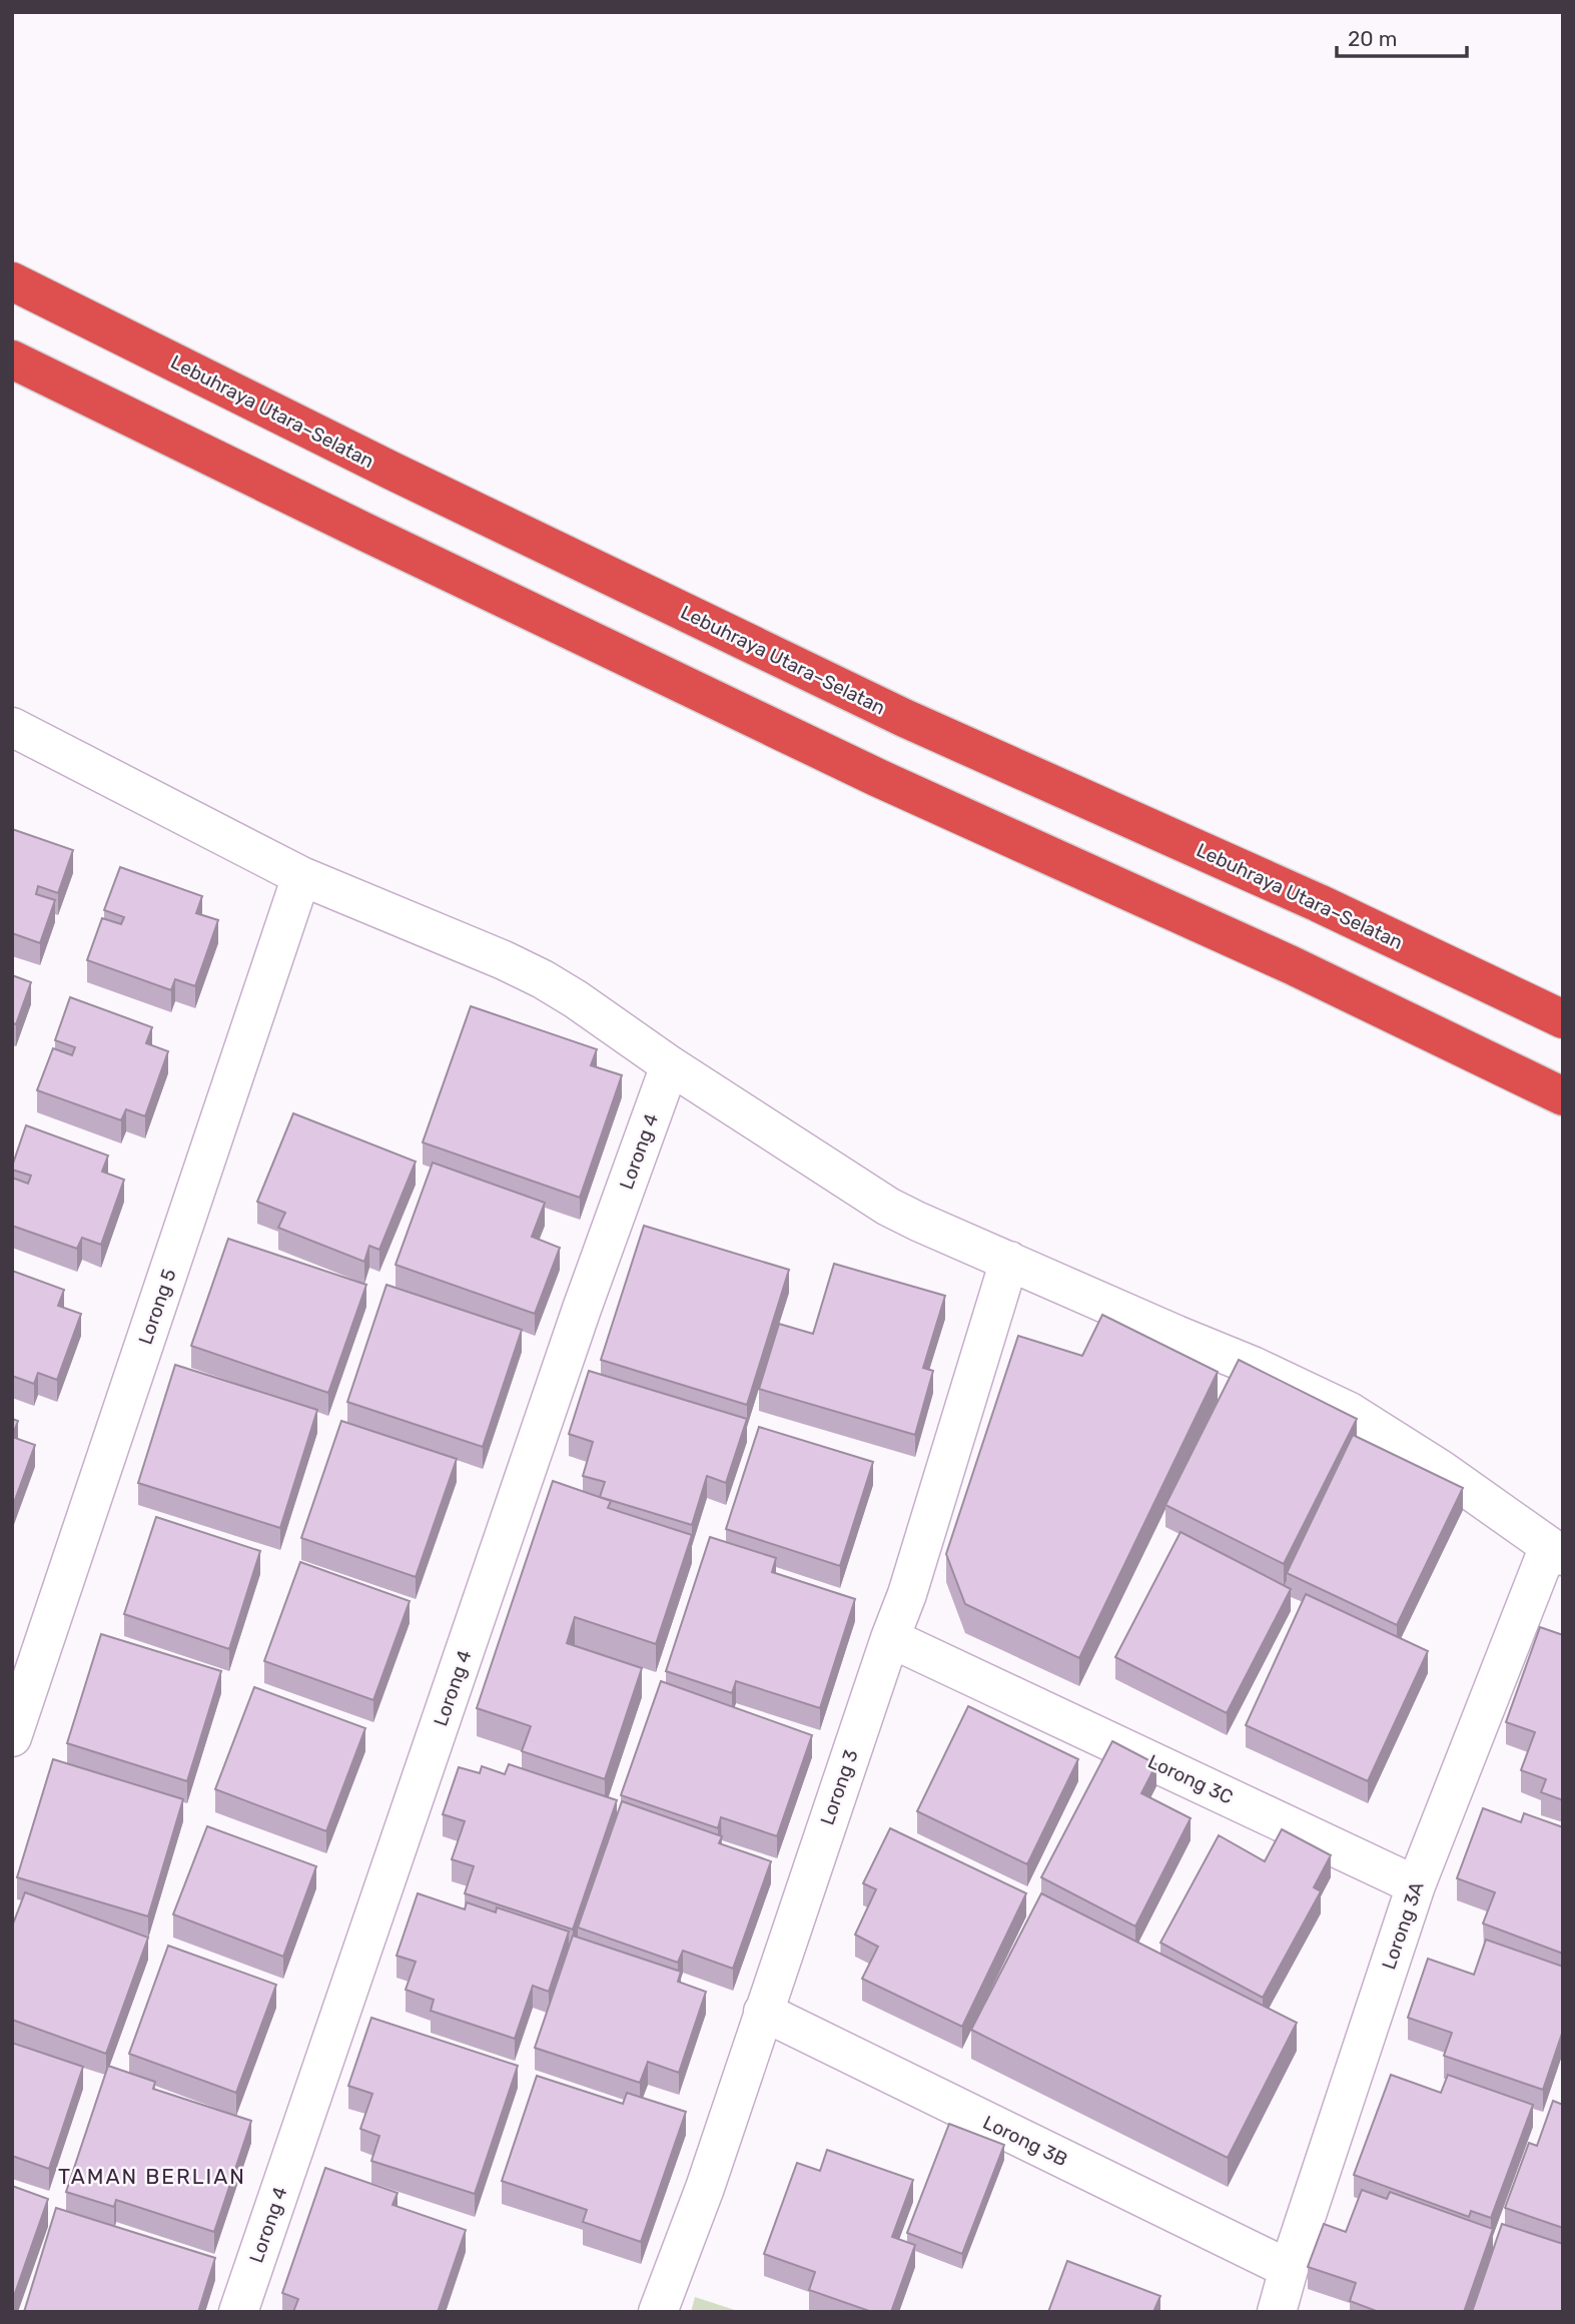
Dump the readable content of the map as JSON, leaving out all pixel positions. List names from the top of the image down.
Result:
{
  "streets": {
    "highway": ["Lebuhraya Utara–Selatan"],
    "street": [
      "Lorong 4",
      "Lorong 5",
      "Lorong 3C",
      "Lorong 3",
      "Lorong 3A",
      "Lorong 3B"
    ]
  },
  "crossings": [
    ["Lorong 3C", "Lorong 3"],
    ["Lorong 3C", "Lorong 3A"],
    ["Lorong 3", "Lorong 3B"],
    ["Lorong 3A", "Lorong 3B"]
  ],
  "districts": ["TAMAN BERLIAN"],
  "scale_bar": "20 m"
}
